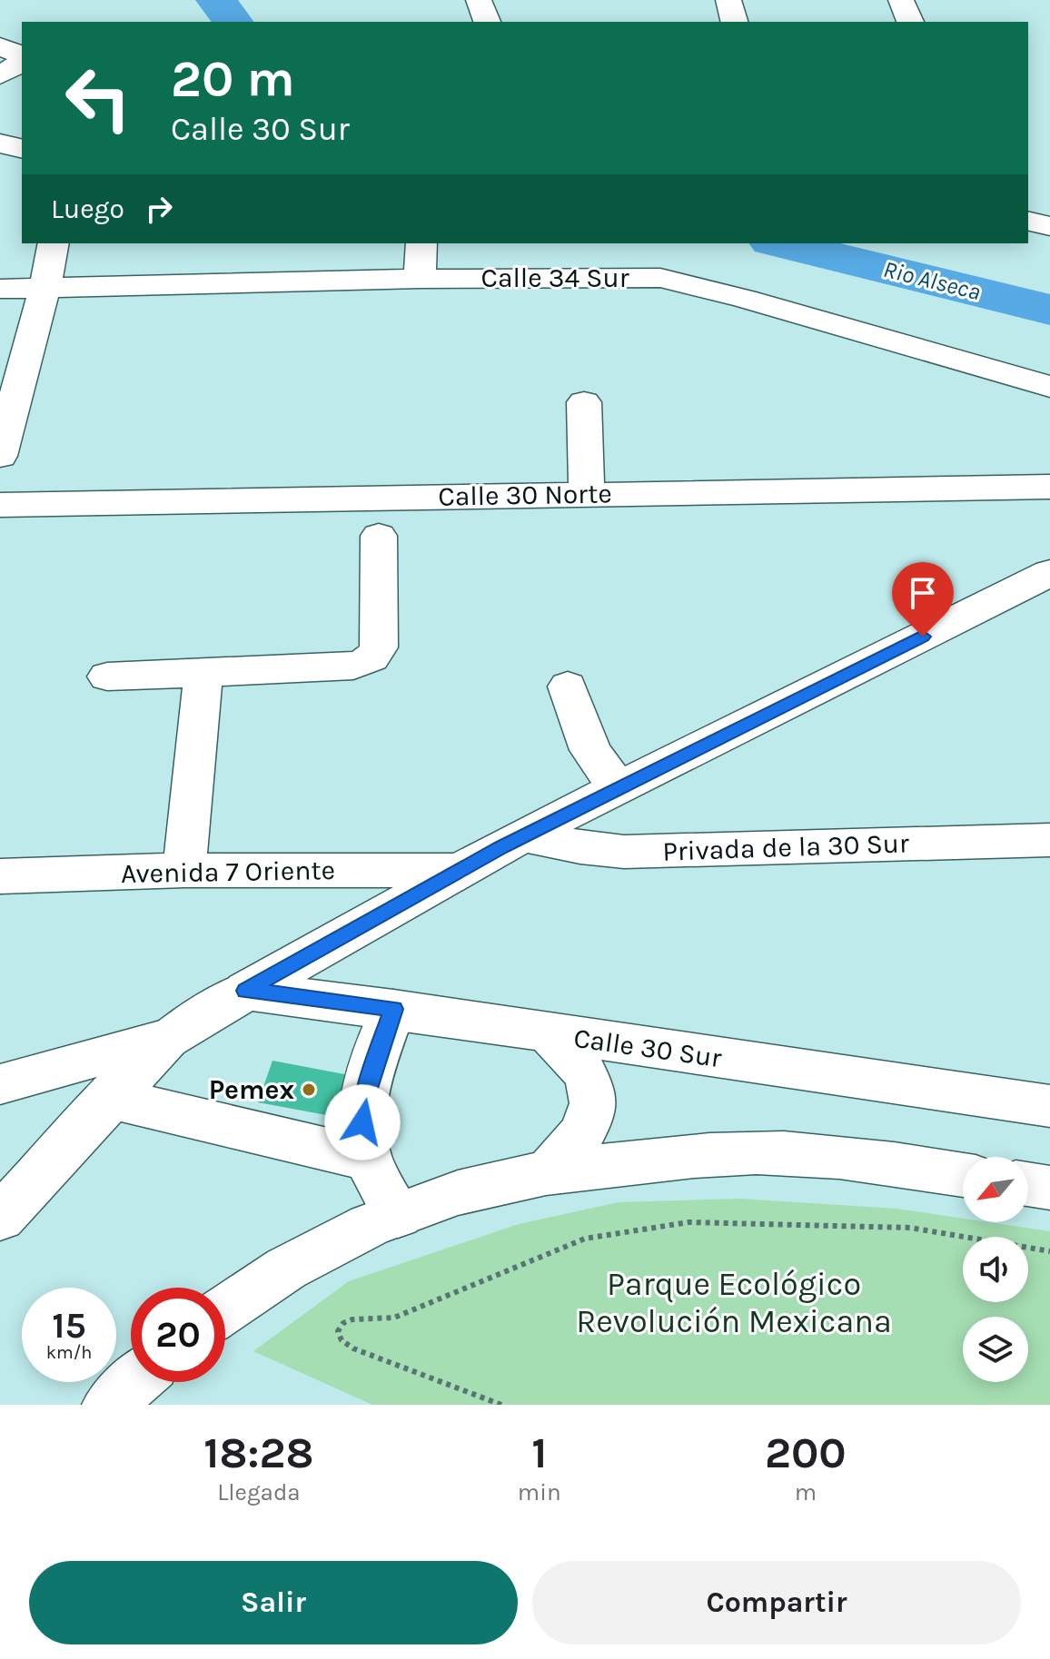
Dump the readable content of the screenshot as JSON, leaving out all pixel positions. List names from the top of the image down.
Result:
{
  "streets": {
    "street": [
      "Calle 34 Sur",
      "Calle 30 Norte",
      "Privada de la 30 Sur",
      "Avenida 7 Oriente",
      "Calle 30 Sur"
    ]
  },
  "water": ["Rio Alseca"],
  "parks": ["Parque Ecológico Revolución Mexicana"],
  "places": ["Pemex"],
  "north": "bottom left",
  "page": {
    "turn": ["20 m", "Calle 30 Sur"],
    "then": "Luego",
    "speed": "15 km/h",
    "limit": "20",
    "eta": [
      "18:28",
      "Llegada",
      "1",
      "min",
      "200",
      "m"
    ],
    "buttons": ["Salir", "Compartir"]
  }
}
